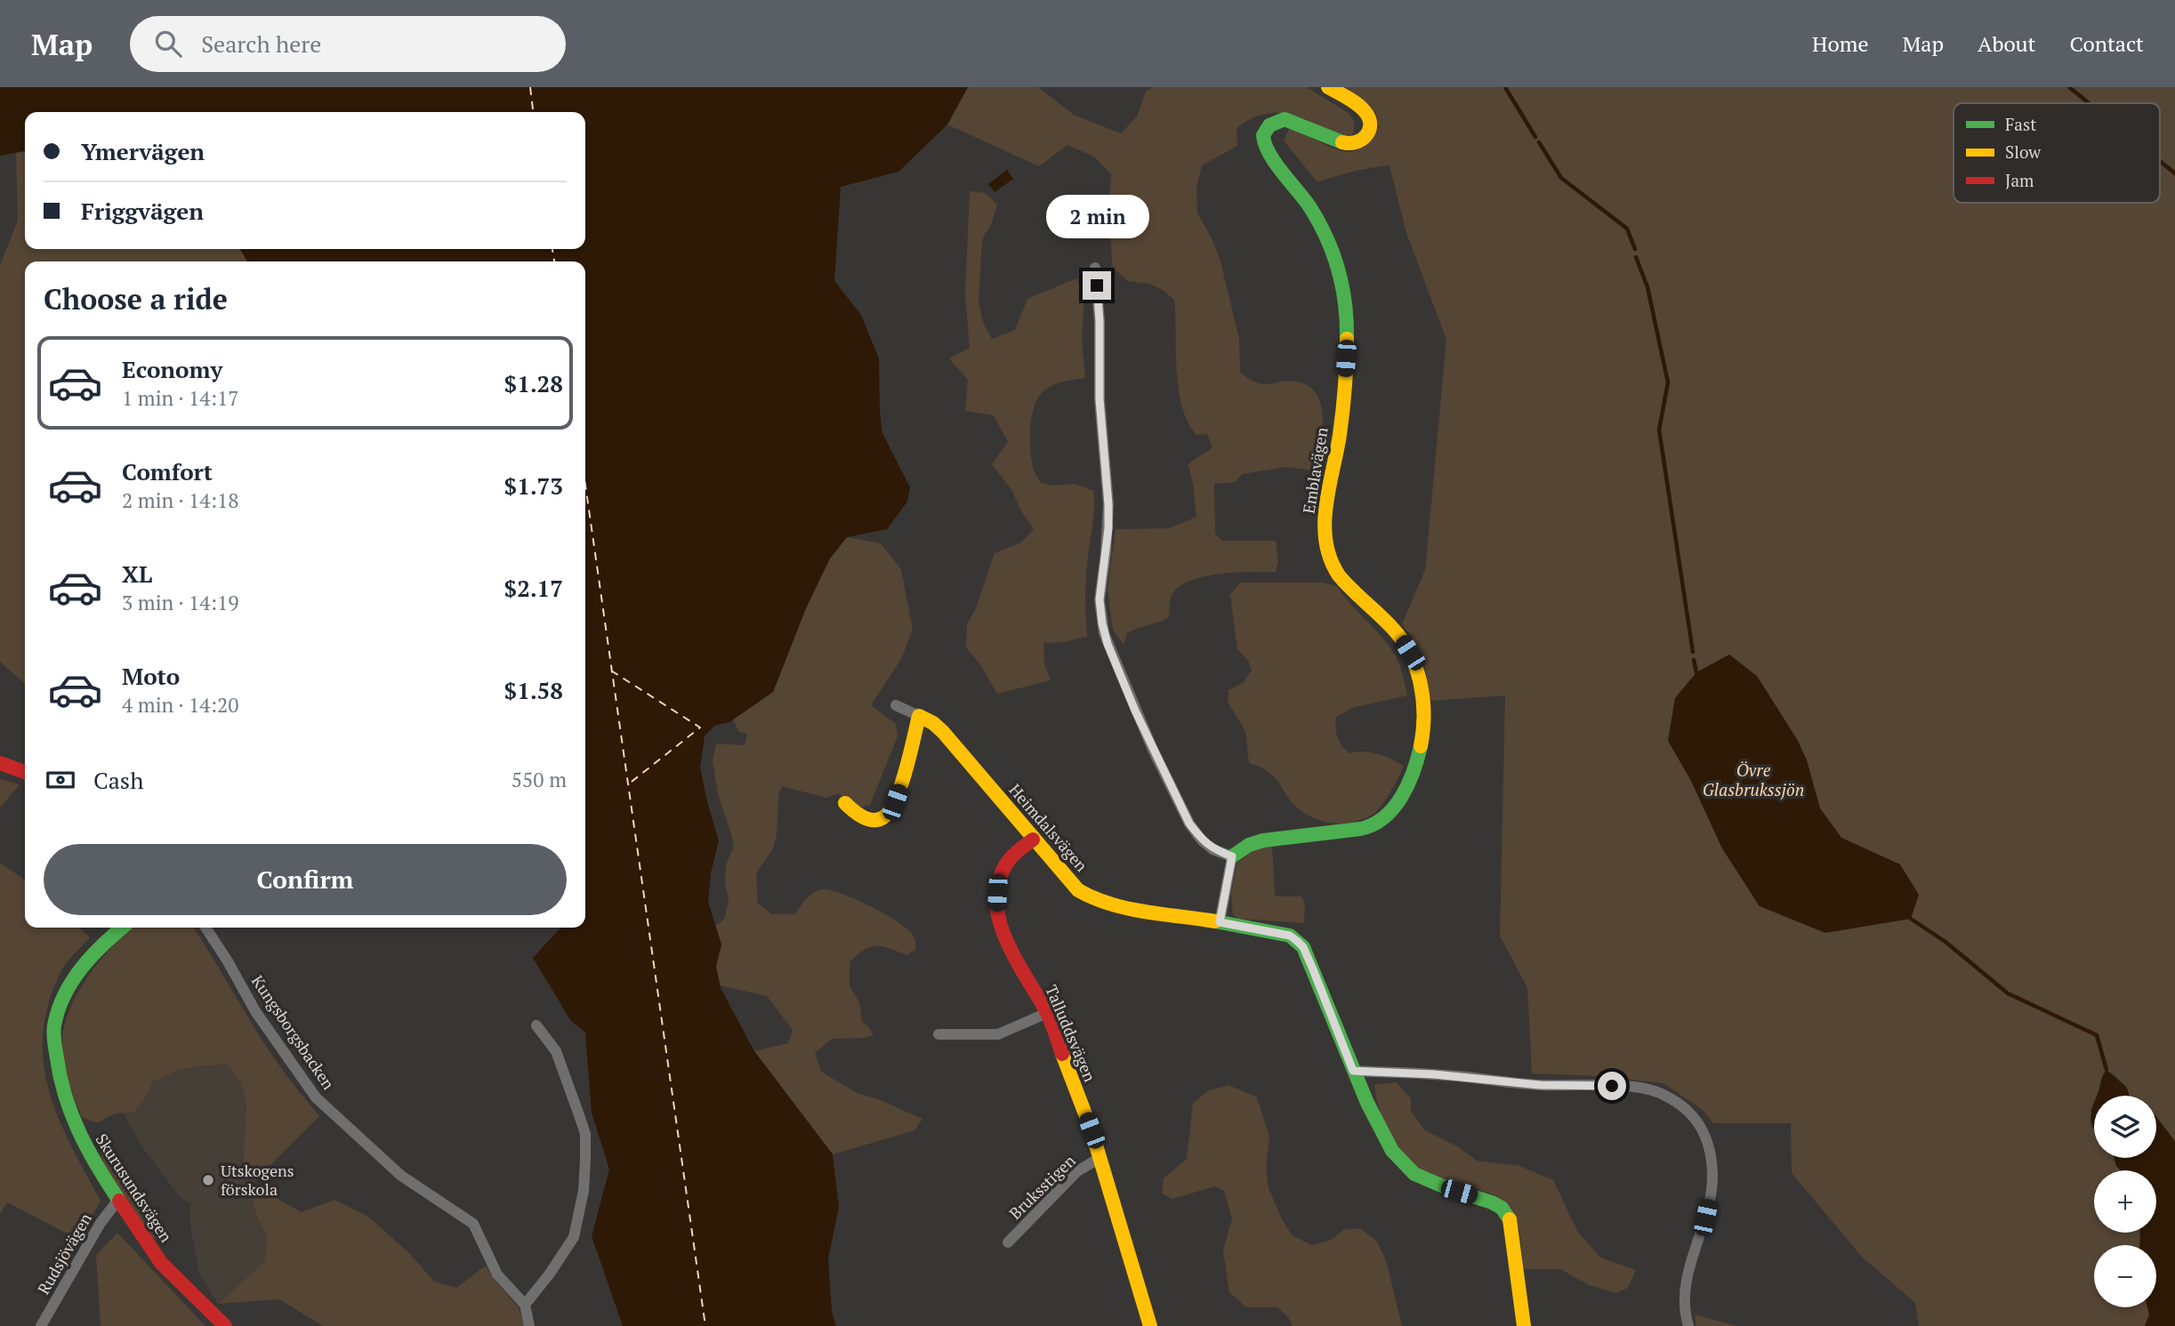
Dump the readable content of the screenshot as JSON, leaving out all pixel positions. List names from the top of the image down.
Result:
{
  "streets": {
    "street": [
      "Emblavägen",
      "Heimdalsvägen",
      "Kungsborgsbacken",
      "Talluddsvägen",
      "Bruksstigen",
      "Skurusundsvägen",
      "Rudsjövägen"
    ]
  },
  "crossings": [
    ["Heimdalsvägen", "Talluddsvägen"],
    ["Talluddsvägen", "Bruksstigen"],
    ["Skurusundsvägen", "Rudsjövägen"]
  ],
  "water": ["Övre Glasbrukssjön"],
  "places": ["Utskogens förskola"],
  "legend": ["Fast", "Slow", "Jam"],
  "page": {
    "header": "Map",
    "search": "Search here",
    "nav": [
      "Home",
      "Map",
      "About",
      "Contact"
    ],
    "banner": ["Ymervägen", "Friggvägen"],
    "bubble": "2 min",
    "heading": "Choose a ride",
    "list": [
      {
        "name": "Economy",
        "note": "1 min · 14:17",
        "value": "$1.28"
      },
      {
        "name": "Comfort",
        "note": "2 min · 14:18",
        "value": "$1.73"
      },
      {
        "name": "XL",
        "note": "3 min · 14:19",
        "value": "$2.17"
      },
      {
        "name": "Moto",
        "note": "4 min · 14:20",
        "value": "$1.58"
      }
    ],
    "pay": ["Cash", "550 m"],
    "buttons": "Confirm",
    "map_buttons": ["+", "−"]
  }
}
